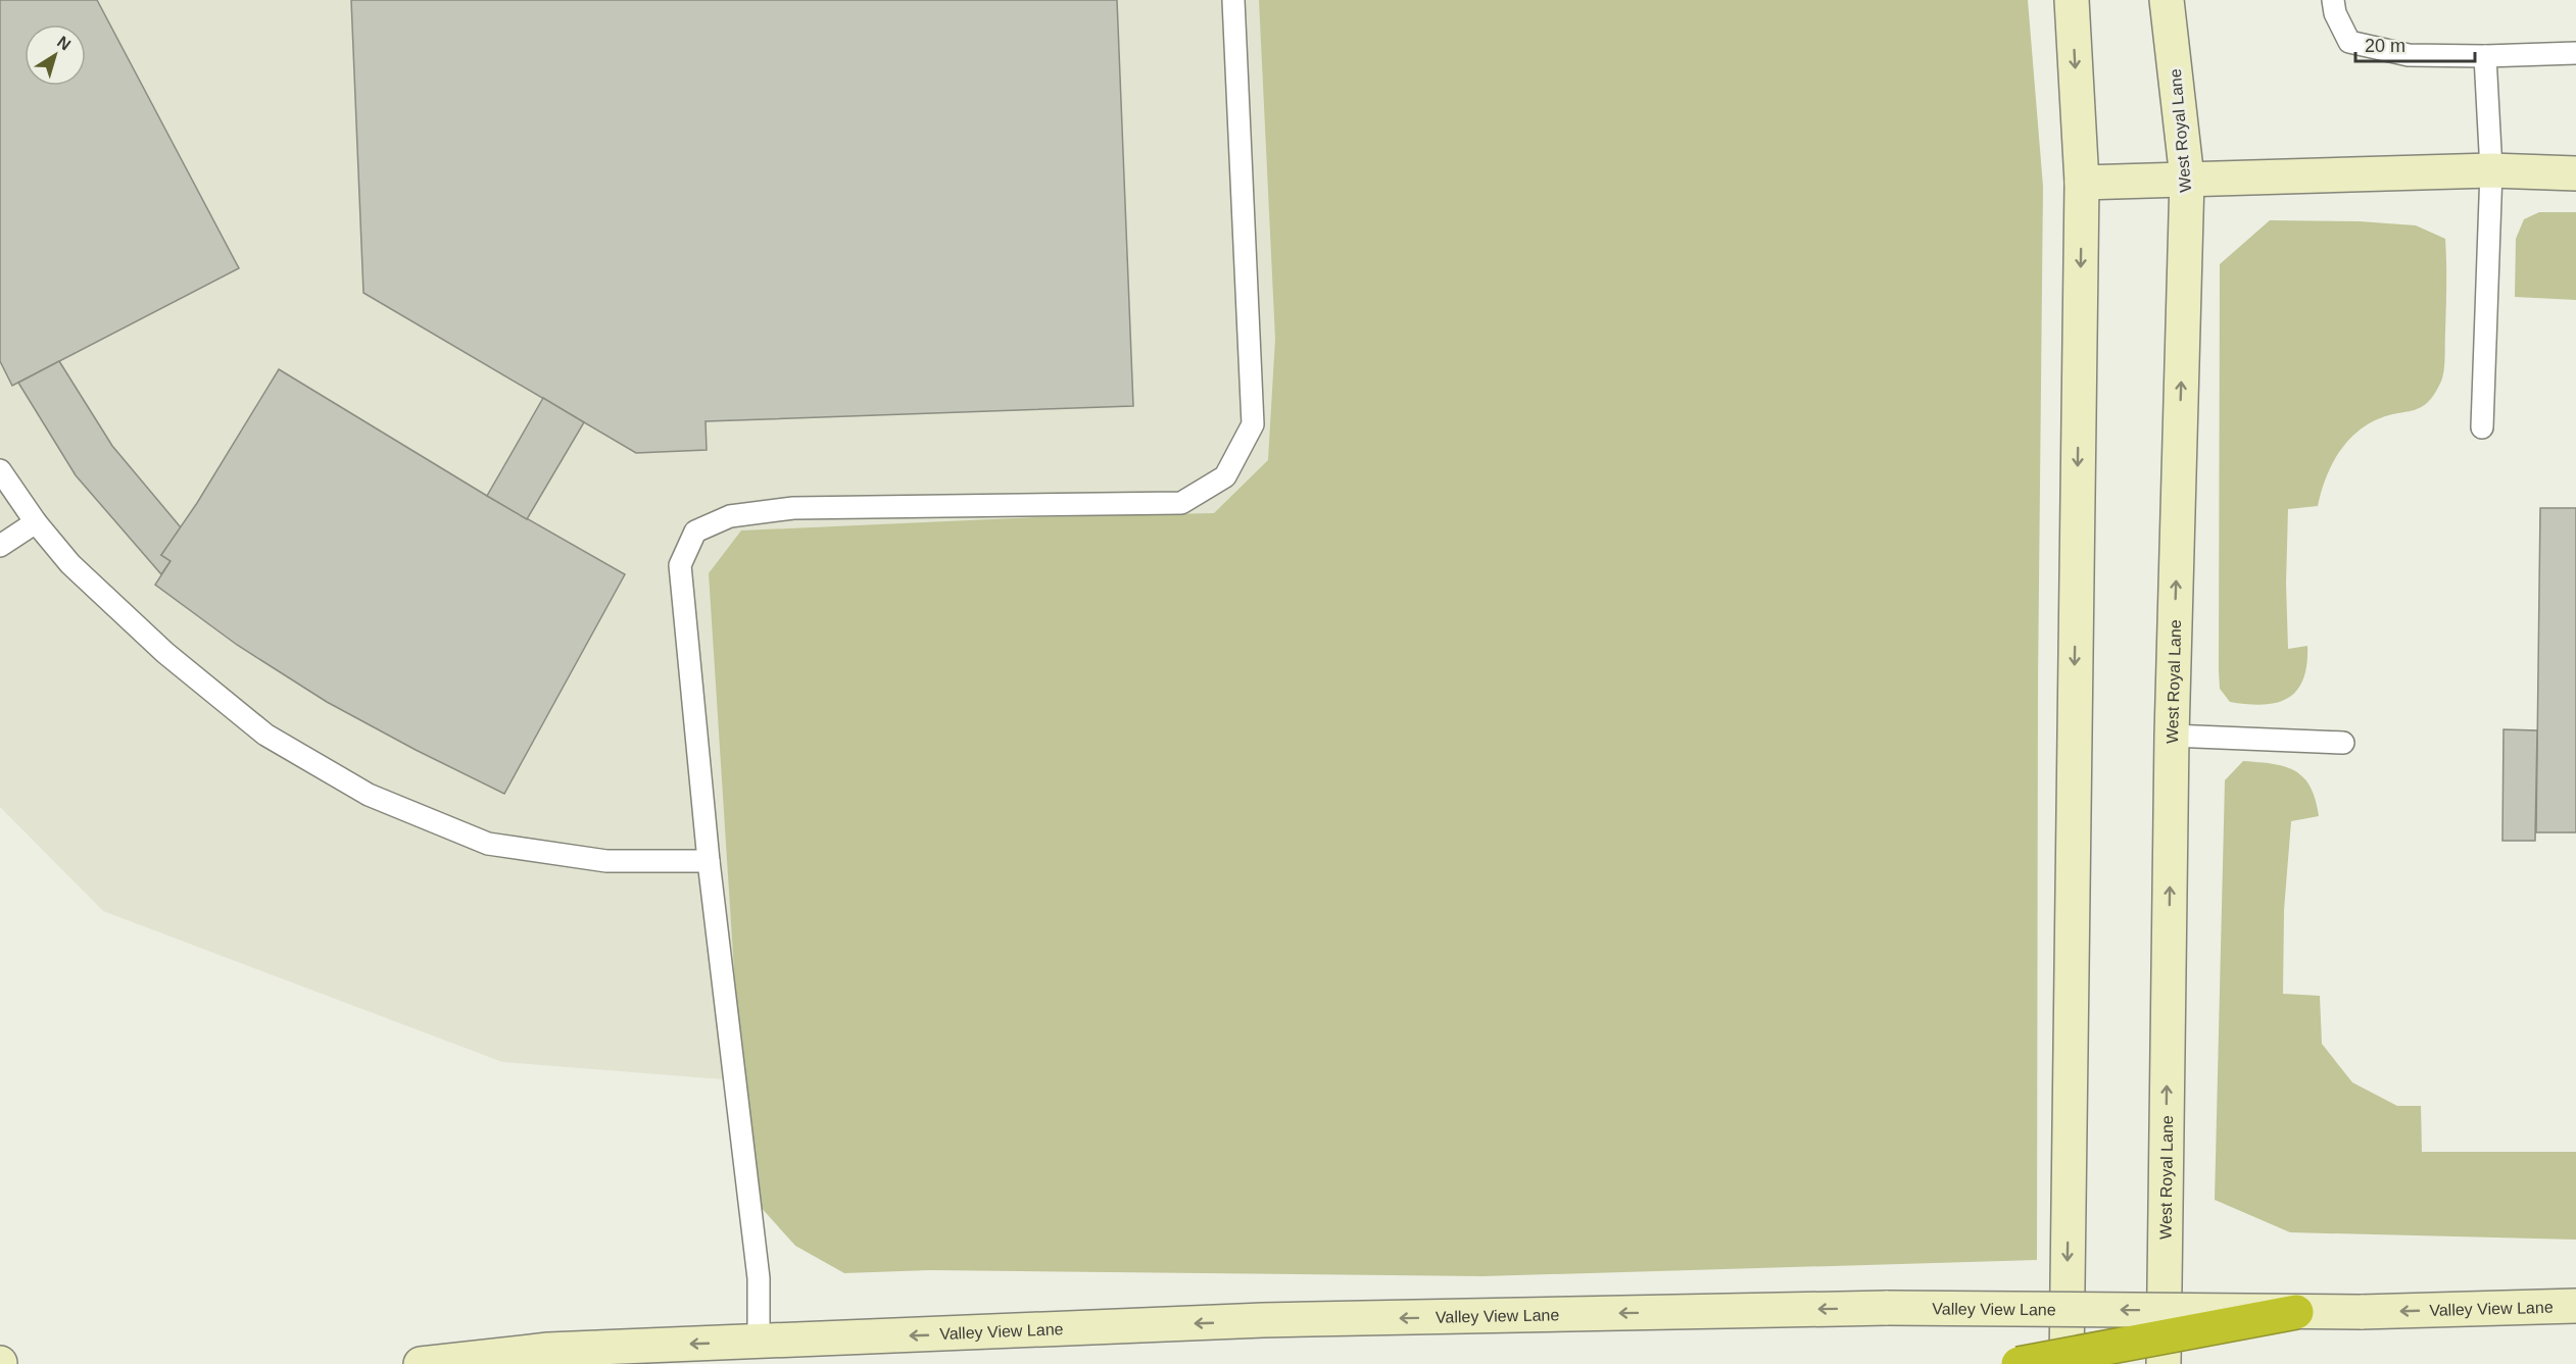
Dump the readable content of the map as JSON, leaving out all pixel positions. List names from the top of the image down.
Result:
{
  "streets": {
    "main road": ["West Royal Lane", "Valley View Lane"]
  },
  "one_way": ["Valley View Lane"],
  "scale_bar": "20 m",
  "north": "top right"
}
